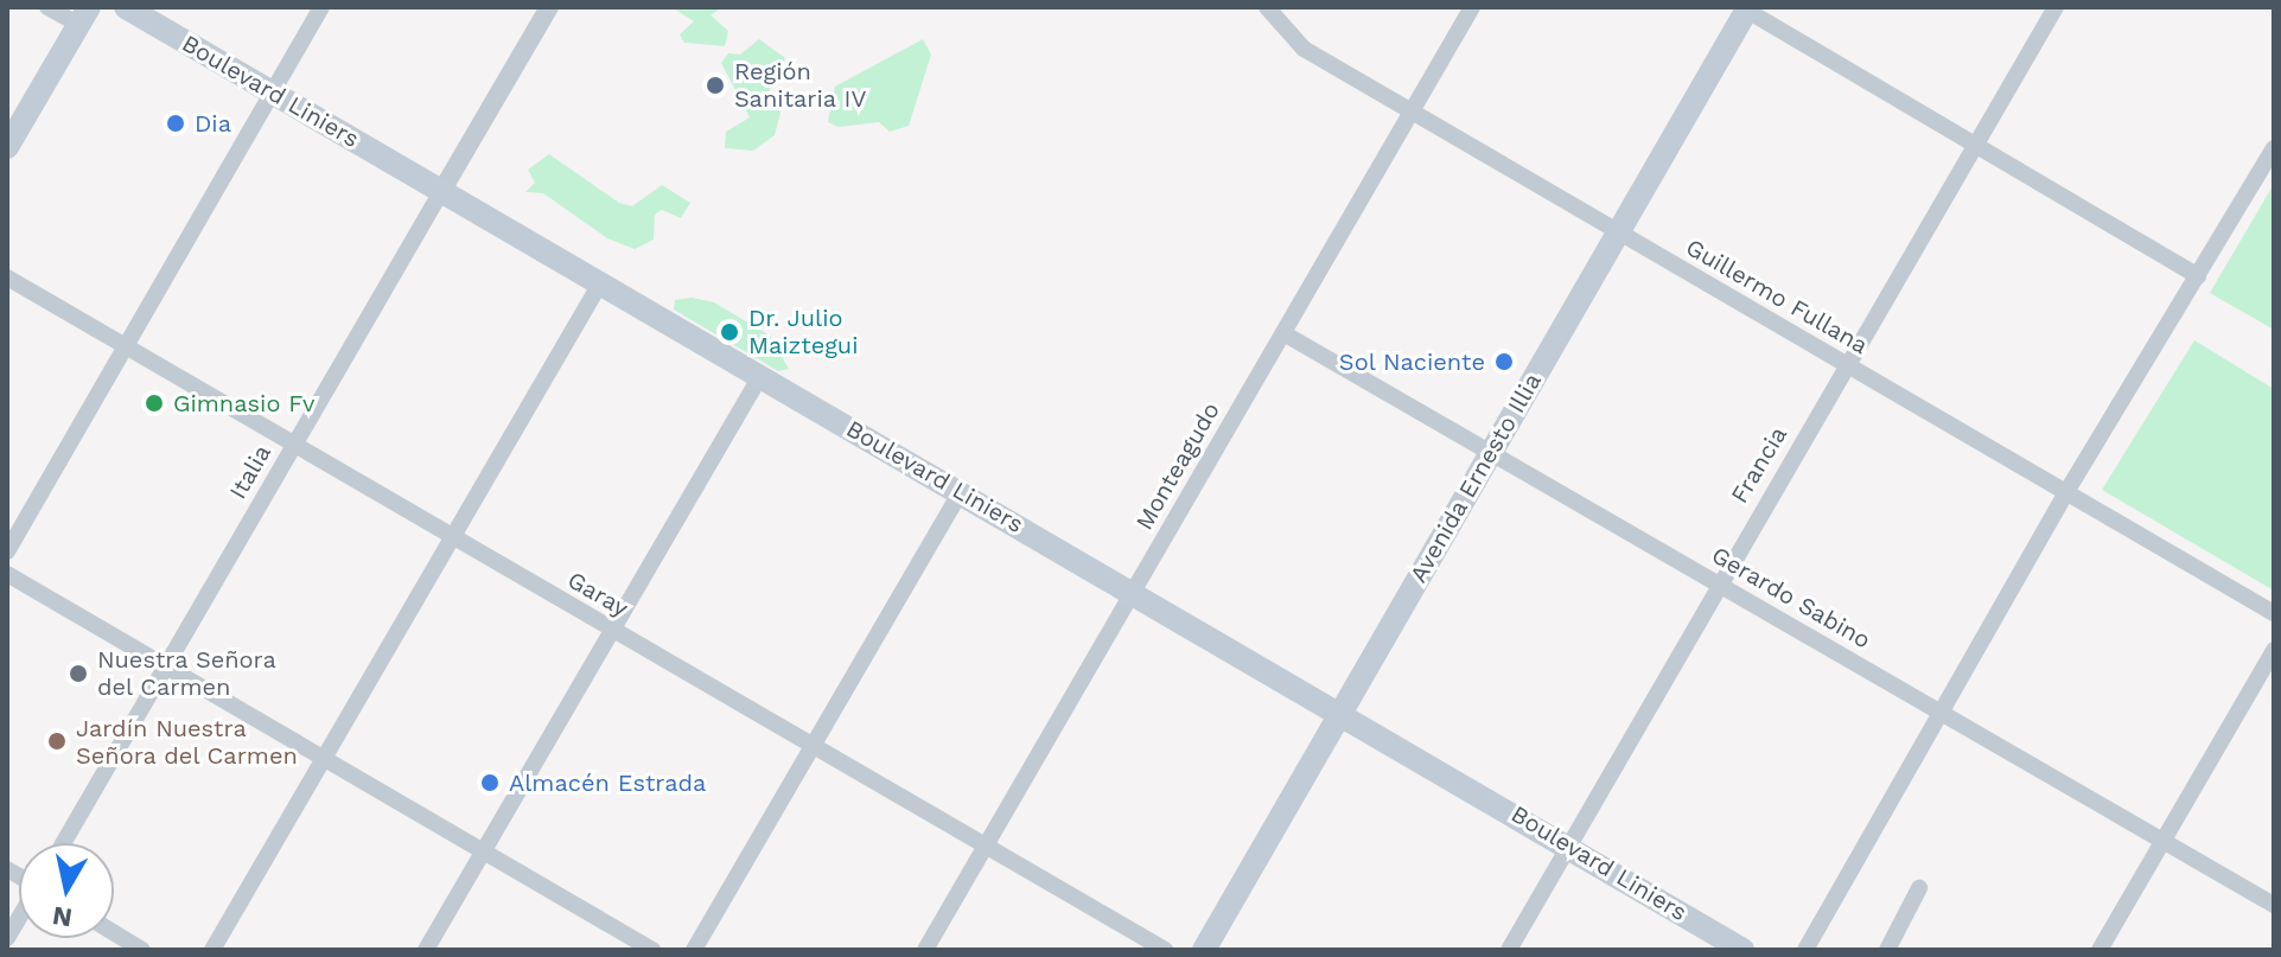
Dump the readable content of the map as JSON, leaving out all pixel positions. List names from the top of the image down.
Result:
{
  "streets": {
    "main road": ["Boulevard Liniers", "Avenida Ernesto Illia"],
    "street": [
      "Guillermo Fullana",
      "Francia",
      "Monteagudo",
      "Italia",
      "Garay",
      "Gerardo Sabino"
    ]
  },
  "crossings": [
    ["Boulevard Liniers", "Francia"],
    ["Boulevard Liniers", "Monteagudo"],
    ["Boulevard Liniers", "Italia"],
    ["Boulevard Liniers", "Avenida Ernesto Illia"],
    ["Guillermo Fullana", "Francia"],
    ["Guillermo Fullana", "Monteagudo"],
    ["Guillermo Fullana", "Avenida Ernesto Illia"],
    ["Francia", "Gerardo Sabino"],
    ["Monteagudo", "Garay"],
    ["Monteagudo", "Gerardo Sabino"],
    ["Italia", "Garay"],
    ["Avenida Ernesto Illia", "Gerardo Sabino"]
  ],
  "places": [
    "Región Sanitaria IV",
    "Dia",
    "Dr. Julio Maiztegui",
    "Sol Naciente",
    "Gimnasio Fv",
    "Nuestra Señora del Carmen",
    "Jardín Nuestra Señora del Carmen",
    "Almacén Estrada"
  ],
  "north": "bottom"
}
